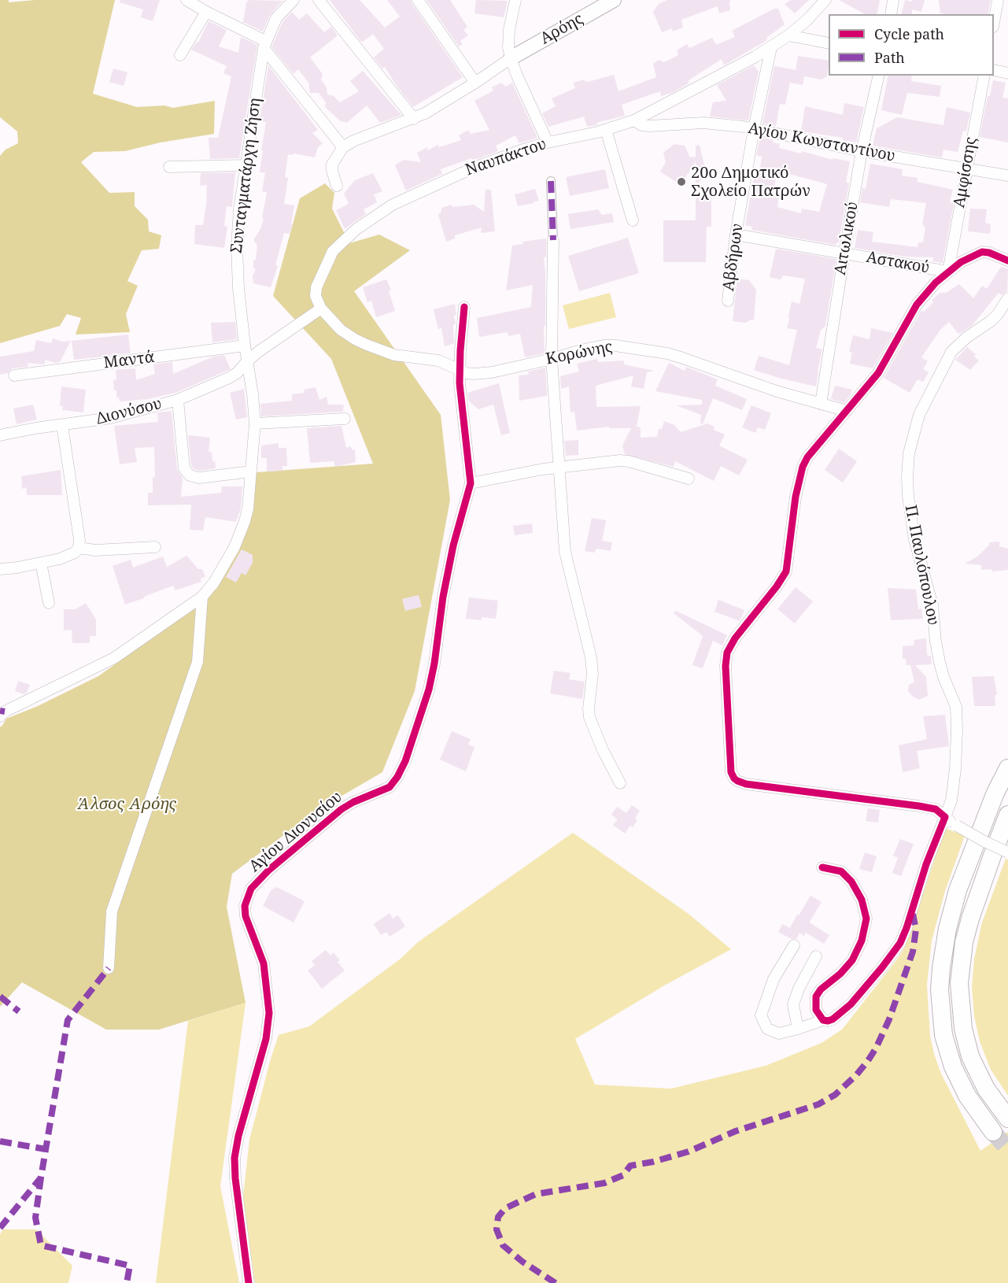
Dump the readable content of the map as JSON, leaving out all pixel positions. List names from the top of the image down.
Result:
{
  "streets": {
    "street": [
      "Αρόης",
      "Αγίου Κωνσταντίνου",
      "Ναυπάκτου",
      "Αμφίσσης",
      "Συνταγματάρχη Ζήση",
      "Αιτωλικού",
      "Αβδήρων",
      "Αστακού",
      "Κορώνης",
      "Μαντά",
      "Διονύσου",
      "Π. Παυλόπουλου",
      "Αγίου Διονυσίου"
    ]
  },
  "crossings": [
    ["Αγίου Κωνσταντίνου", "Ναυπάκτου"],
    ["Αγίου Κωνσταντίνου", "Αμφίσσης"],
    ["Αγίου Κωνσταντίνου", "Αιτωλικού"],
    ["Αγίου Κωνσταντίνου", "Αβδήρων"],
    ["Ναυπάκτου", "Αβδήρων"],
    ["Ναυπάκτου", "Κορώνης"],
    ["Αμφίσσης", "Αστακού"],
    ["Συνταγματάρχη Ζήση", "Μαντά"],
    ["Συνταγματάρχη Ζήση", "Διονύσου"],
    ["Αιτωλικού", "Αστακού"],
    ["Αιτωλικού", "Κορώνης"],
    ["Αβδήρων", "Αστακού"],
    ["Κορώνης", "Αγίου Διονυσίου"]
  ],
  "parks": ["Άλσος Αρόης"],
  "places": ["20ο Δημοτικό Σχολείο Πατρών"],
  "legend": ["Cycle path", "Path"]
}
